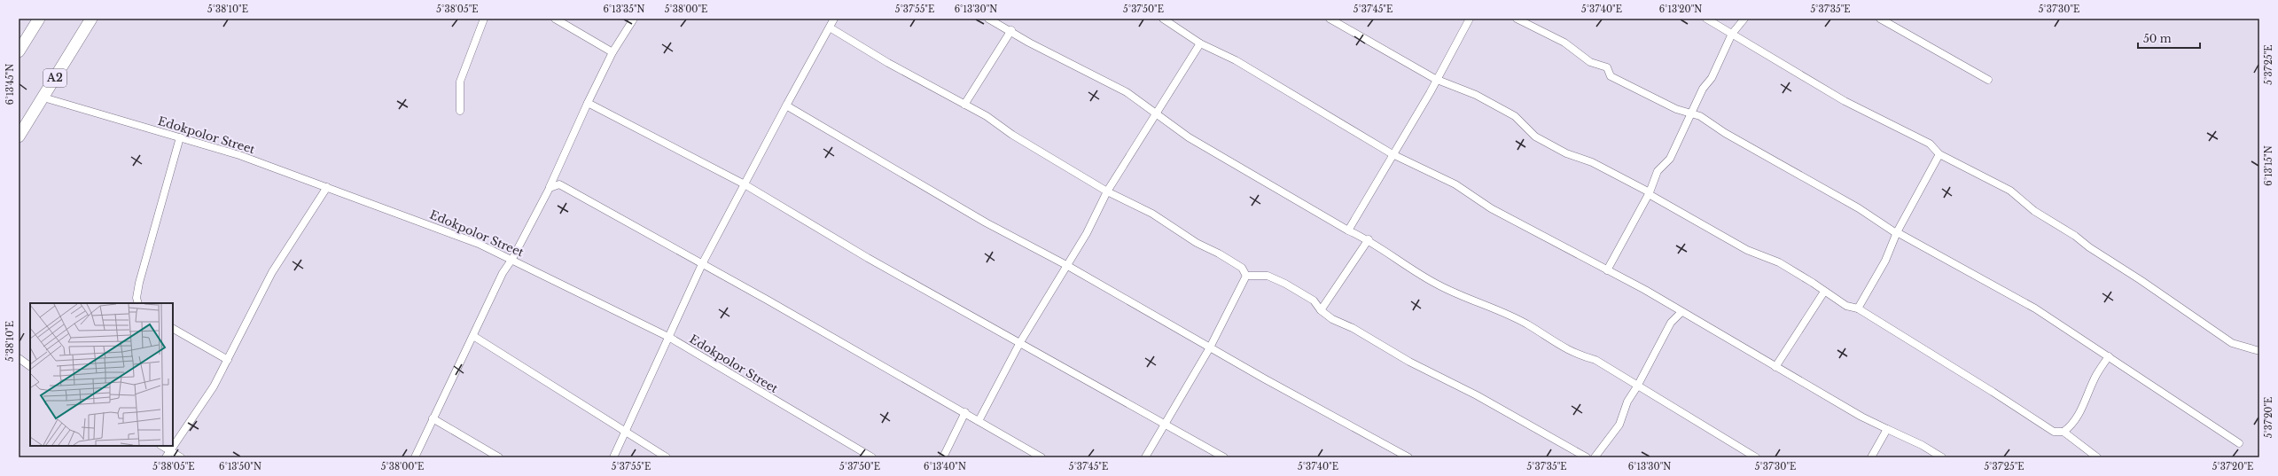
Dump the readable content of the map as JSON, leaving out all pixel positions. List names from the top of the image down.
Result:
{
  "streets": {
    "highway": ["A2"],
    "street": ["Edokpolor Street"]
  },
  "crossings": [
    ["A2", "Edokpolor Street"]
  ],
  "scale_bar": "50 m",
  "coordinates": [
    "5°38'10\"E",
    "5°38'05\"E",
    "6°13'35\"N",
    "5°38'00\"E",
    "5°37'55\"E",
    "6°13'30\"N",
    "5°37'50\"E",
    "5°37'45\"E",
    "5°37'40\"E",
    "6°13'20\"N",
    "5°37'35\"E",
    "5°37'30\"E",
    "5°37'25\"E",
    "6°13'45\"N",
    "6°13'15\"N",
    "5°37'20\"E",
    "6°13'50\"N",
    "6°13'40\"N"
  ]
}
